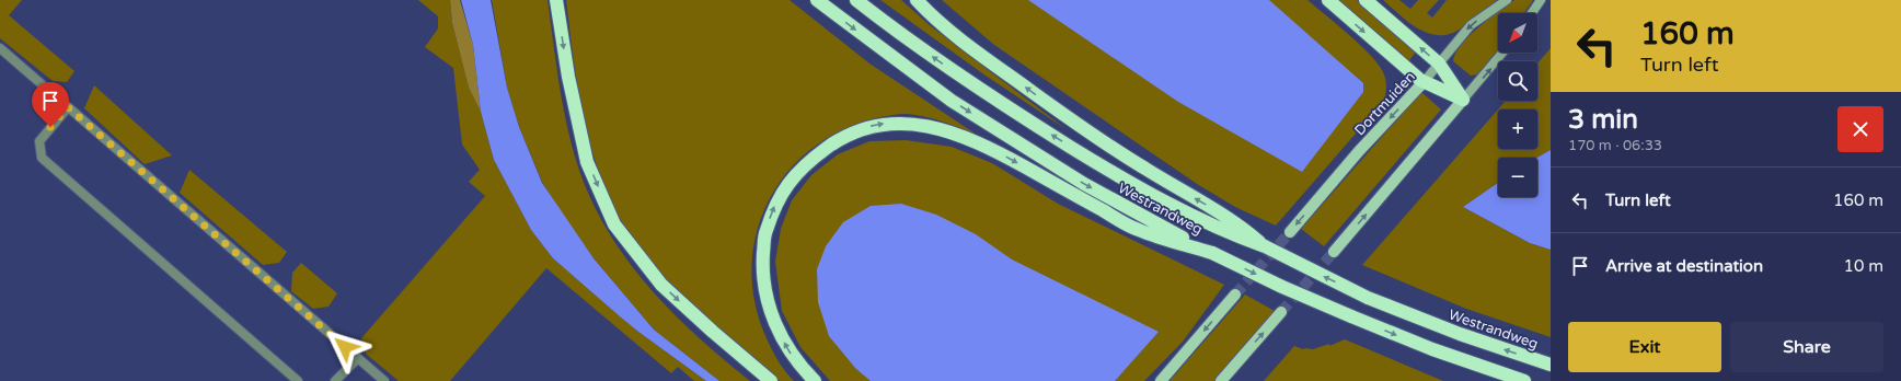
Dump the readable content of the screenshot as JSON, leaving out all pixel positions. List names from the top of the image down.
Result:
{
  "streets": {
    "highway": ["Westrandweg"],
    "main road": ["Dortmuiden"]
  },
  "north": "bottom left",
  "page": {
    "turn": ["160 m", "Turn left"],
    "map_buttons": ["+", "−"],
    "heading": ["3 min", "170 m · 06:33"],
    "list": [
      {
        "name": "Turn left",
        "value": "160 m"
      },
      {
        "name": "Arrive at destination",
        "value": "10 m"
      }
    ],
    "buttons": ["Exit", "Share"]
  }
}
